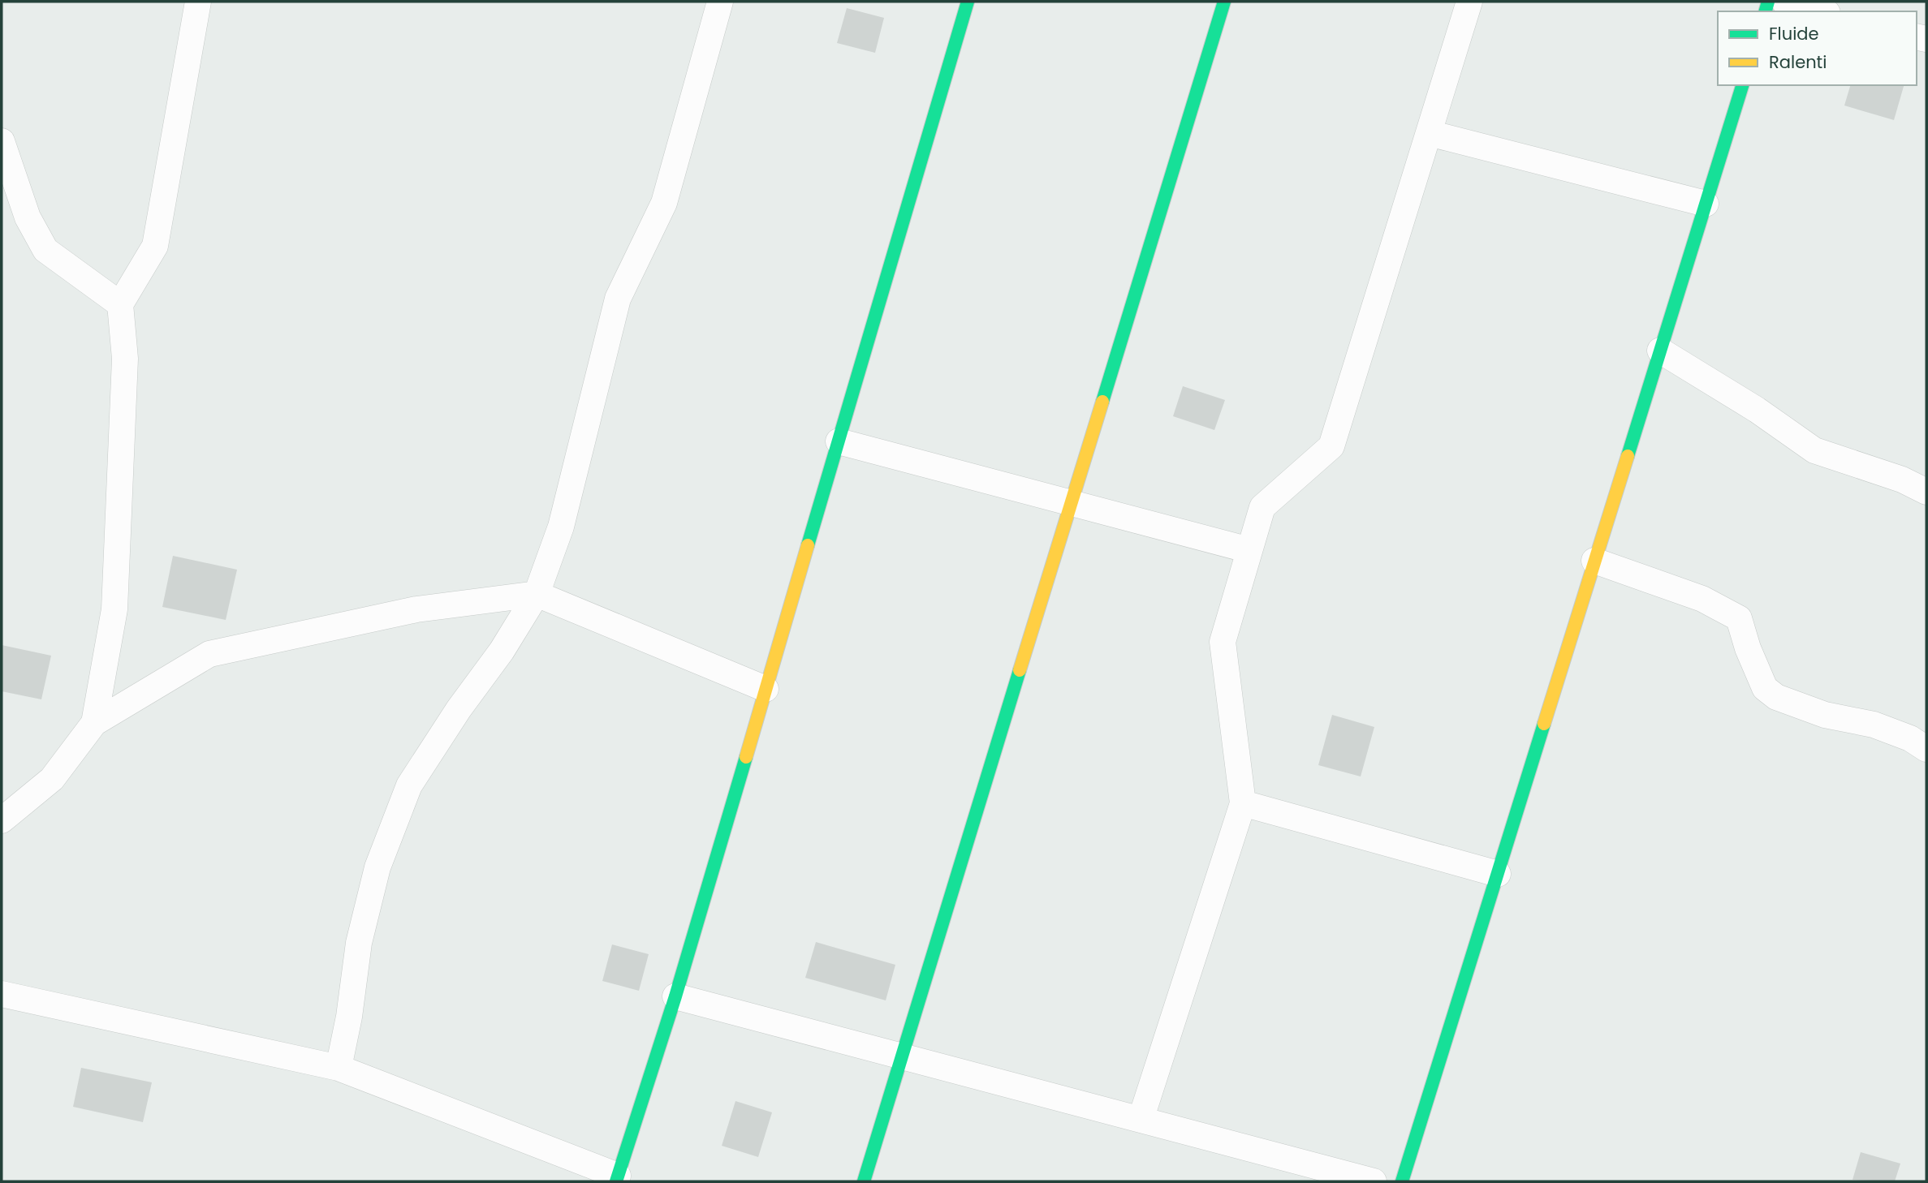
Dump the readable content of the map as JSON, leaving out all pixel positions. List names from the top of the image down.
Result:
{
  "legend": ["Fluide", "Ralenti"]
}
